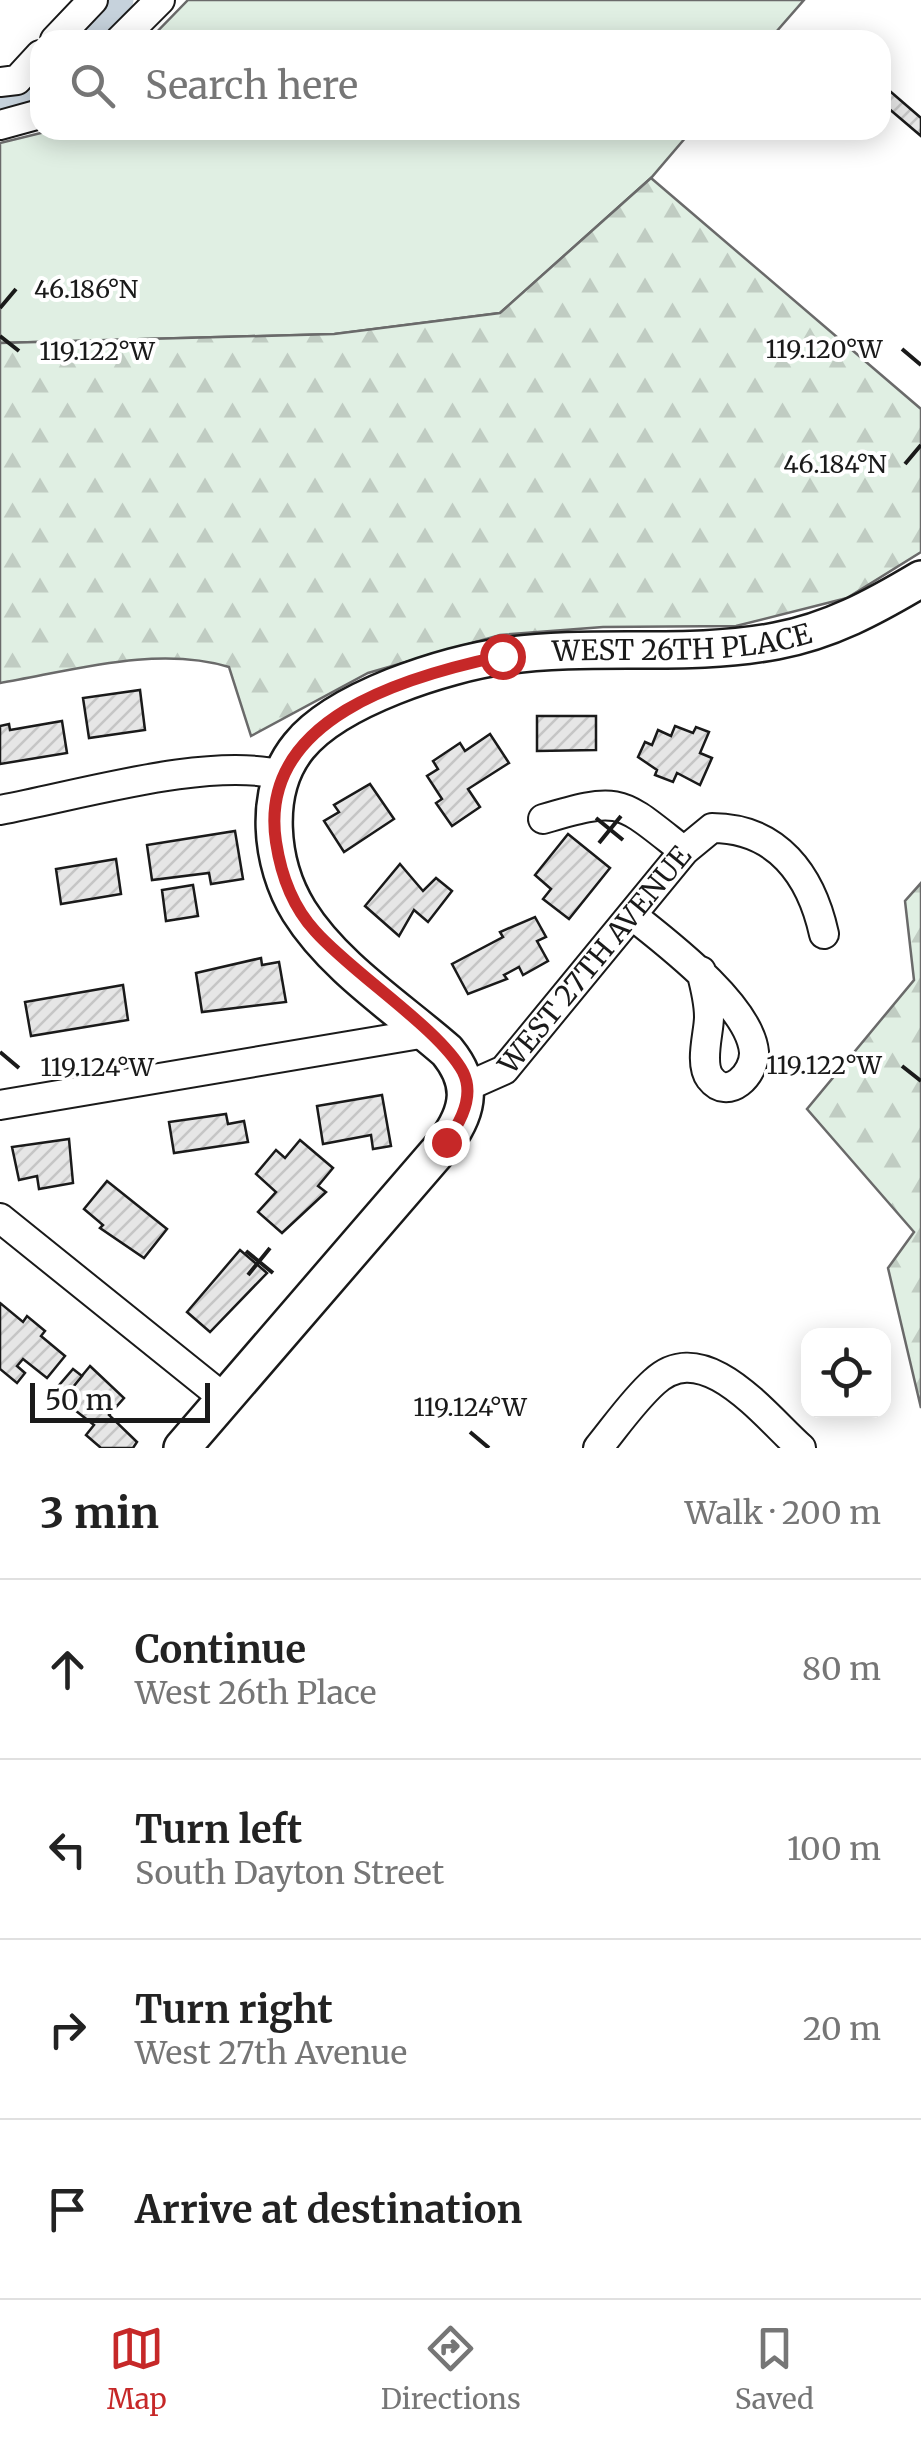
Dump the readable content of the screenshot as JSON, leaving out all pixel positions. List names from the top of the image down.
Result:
{
  "streets": {
    "main road": ["WEST 26TH PLACE", "WEST 27TH AVENUE"]
  },
  "scale_bar": "50 m",
  "page": {
    "search": "Search here",
    "scale": "50 m",
    "heading": ["3 min", "Walk · 200 m"],
    "list": [
      ["Continue", "West 26th Place", "80 m"],
      ["Turn left", "South Dayton Street", "100 m"],
      ["Turn right", "West 27th Avenue", "20 m"],
      "Arrive at destination"
    ],
    "nav": ["Map", "Directions", "Saved"]
  },
  "coordinates": [
    "46.186°N",
    "119.120°W",
    "119.122°W",
    "46.184°N",
    "119.124°W"
  ]
}
